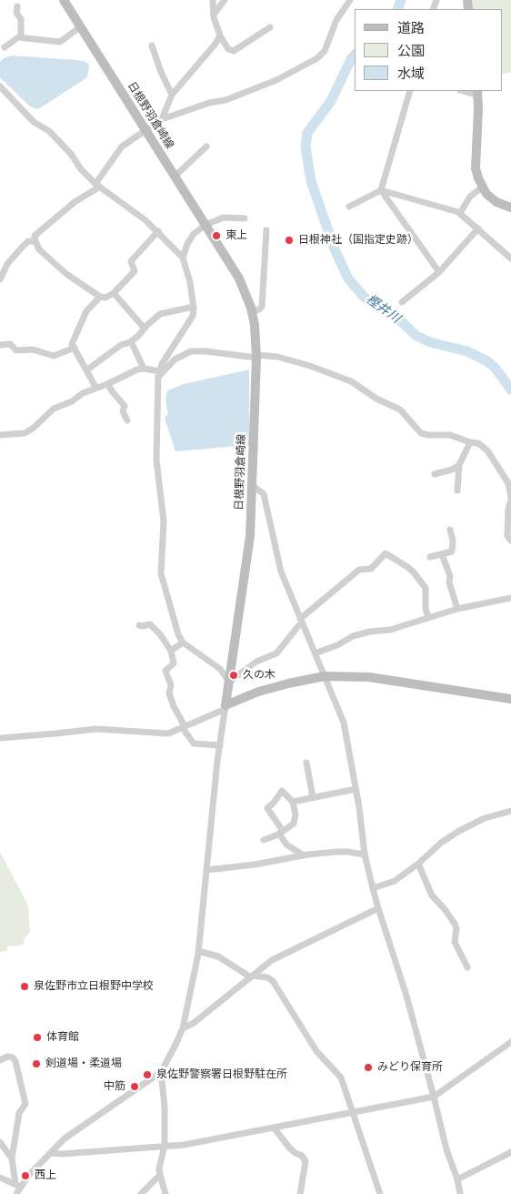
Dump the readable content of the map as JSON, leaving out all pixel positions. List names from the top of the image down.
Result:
{
  "streets": {
    "main road": ["日根野羽倉崎線"]
  },
  "water": ["樫井川"],
  "places": [
    "東上",
    "日根神社（国指定史跡）",
    "久の木",
    "泉佐野市立日根野中学校",
    "体育館",
    "剣道場・柔道場",
    "みどり保育所",
    "泉佐野警察署日根野駐在所",
    "中筋",
    "西上"
  ],
  "legend": ["道路", "公園", "水域"]
}
